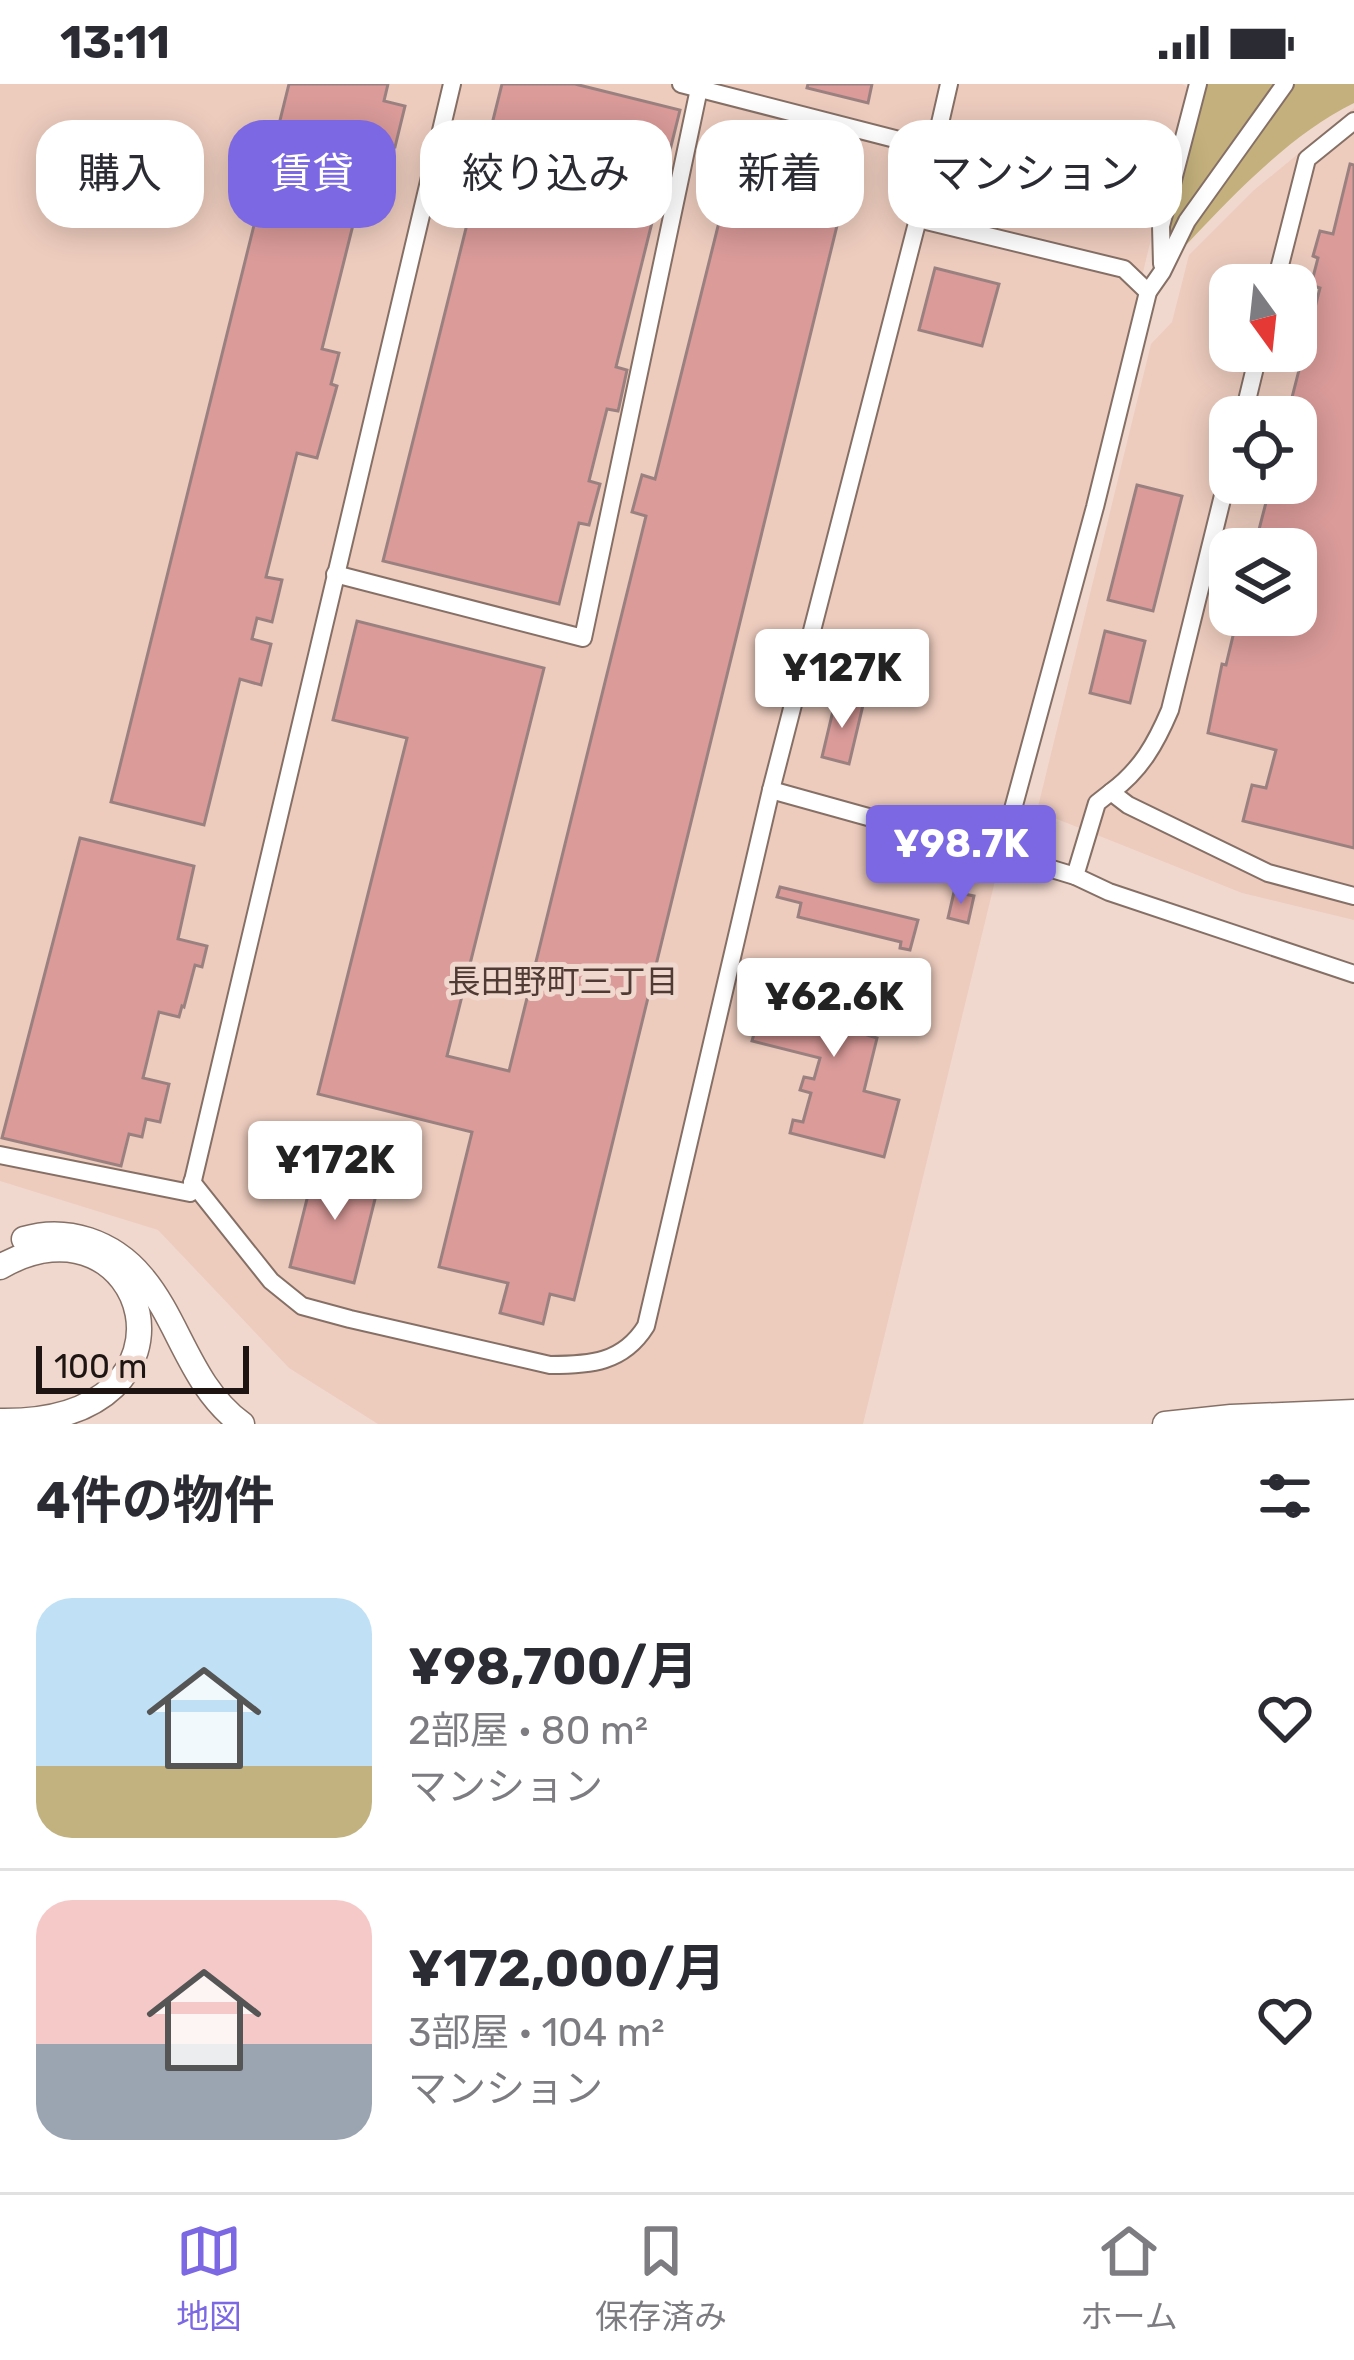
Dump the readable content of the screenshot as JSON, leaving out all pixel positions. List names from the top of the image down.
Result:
{
  "districts": ["長田野町三丁目"],
  "scale_bar": "100 m",
  "north": "bottom",
  "page": {
    "status": "13:11",
    "chip": [
      "購入",
      "賃貸",
      "絞り込み",
      "新着",
      "マンション"
    ],
    "price": [
      "¥127K",
      "¥98.7K",
      "¥62.6K",
      "¥172K"
    ],
    "scale": "100 m",
    "heading": "4件の物件",
    "list": [
      {
        "name": "¥98,700/月",
        "note": "2部屋 · 80 m² · マンション"
      },
      {
        "name": "¥172,000/月",
        "note": "3部屋 · 104 m² · マンション"
      }
    ],
    "tabs": ["地図", "保存済み", "ホーム"]
  }
}
